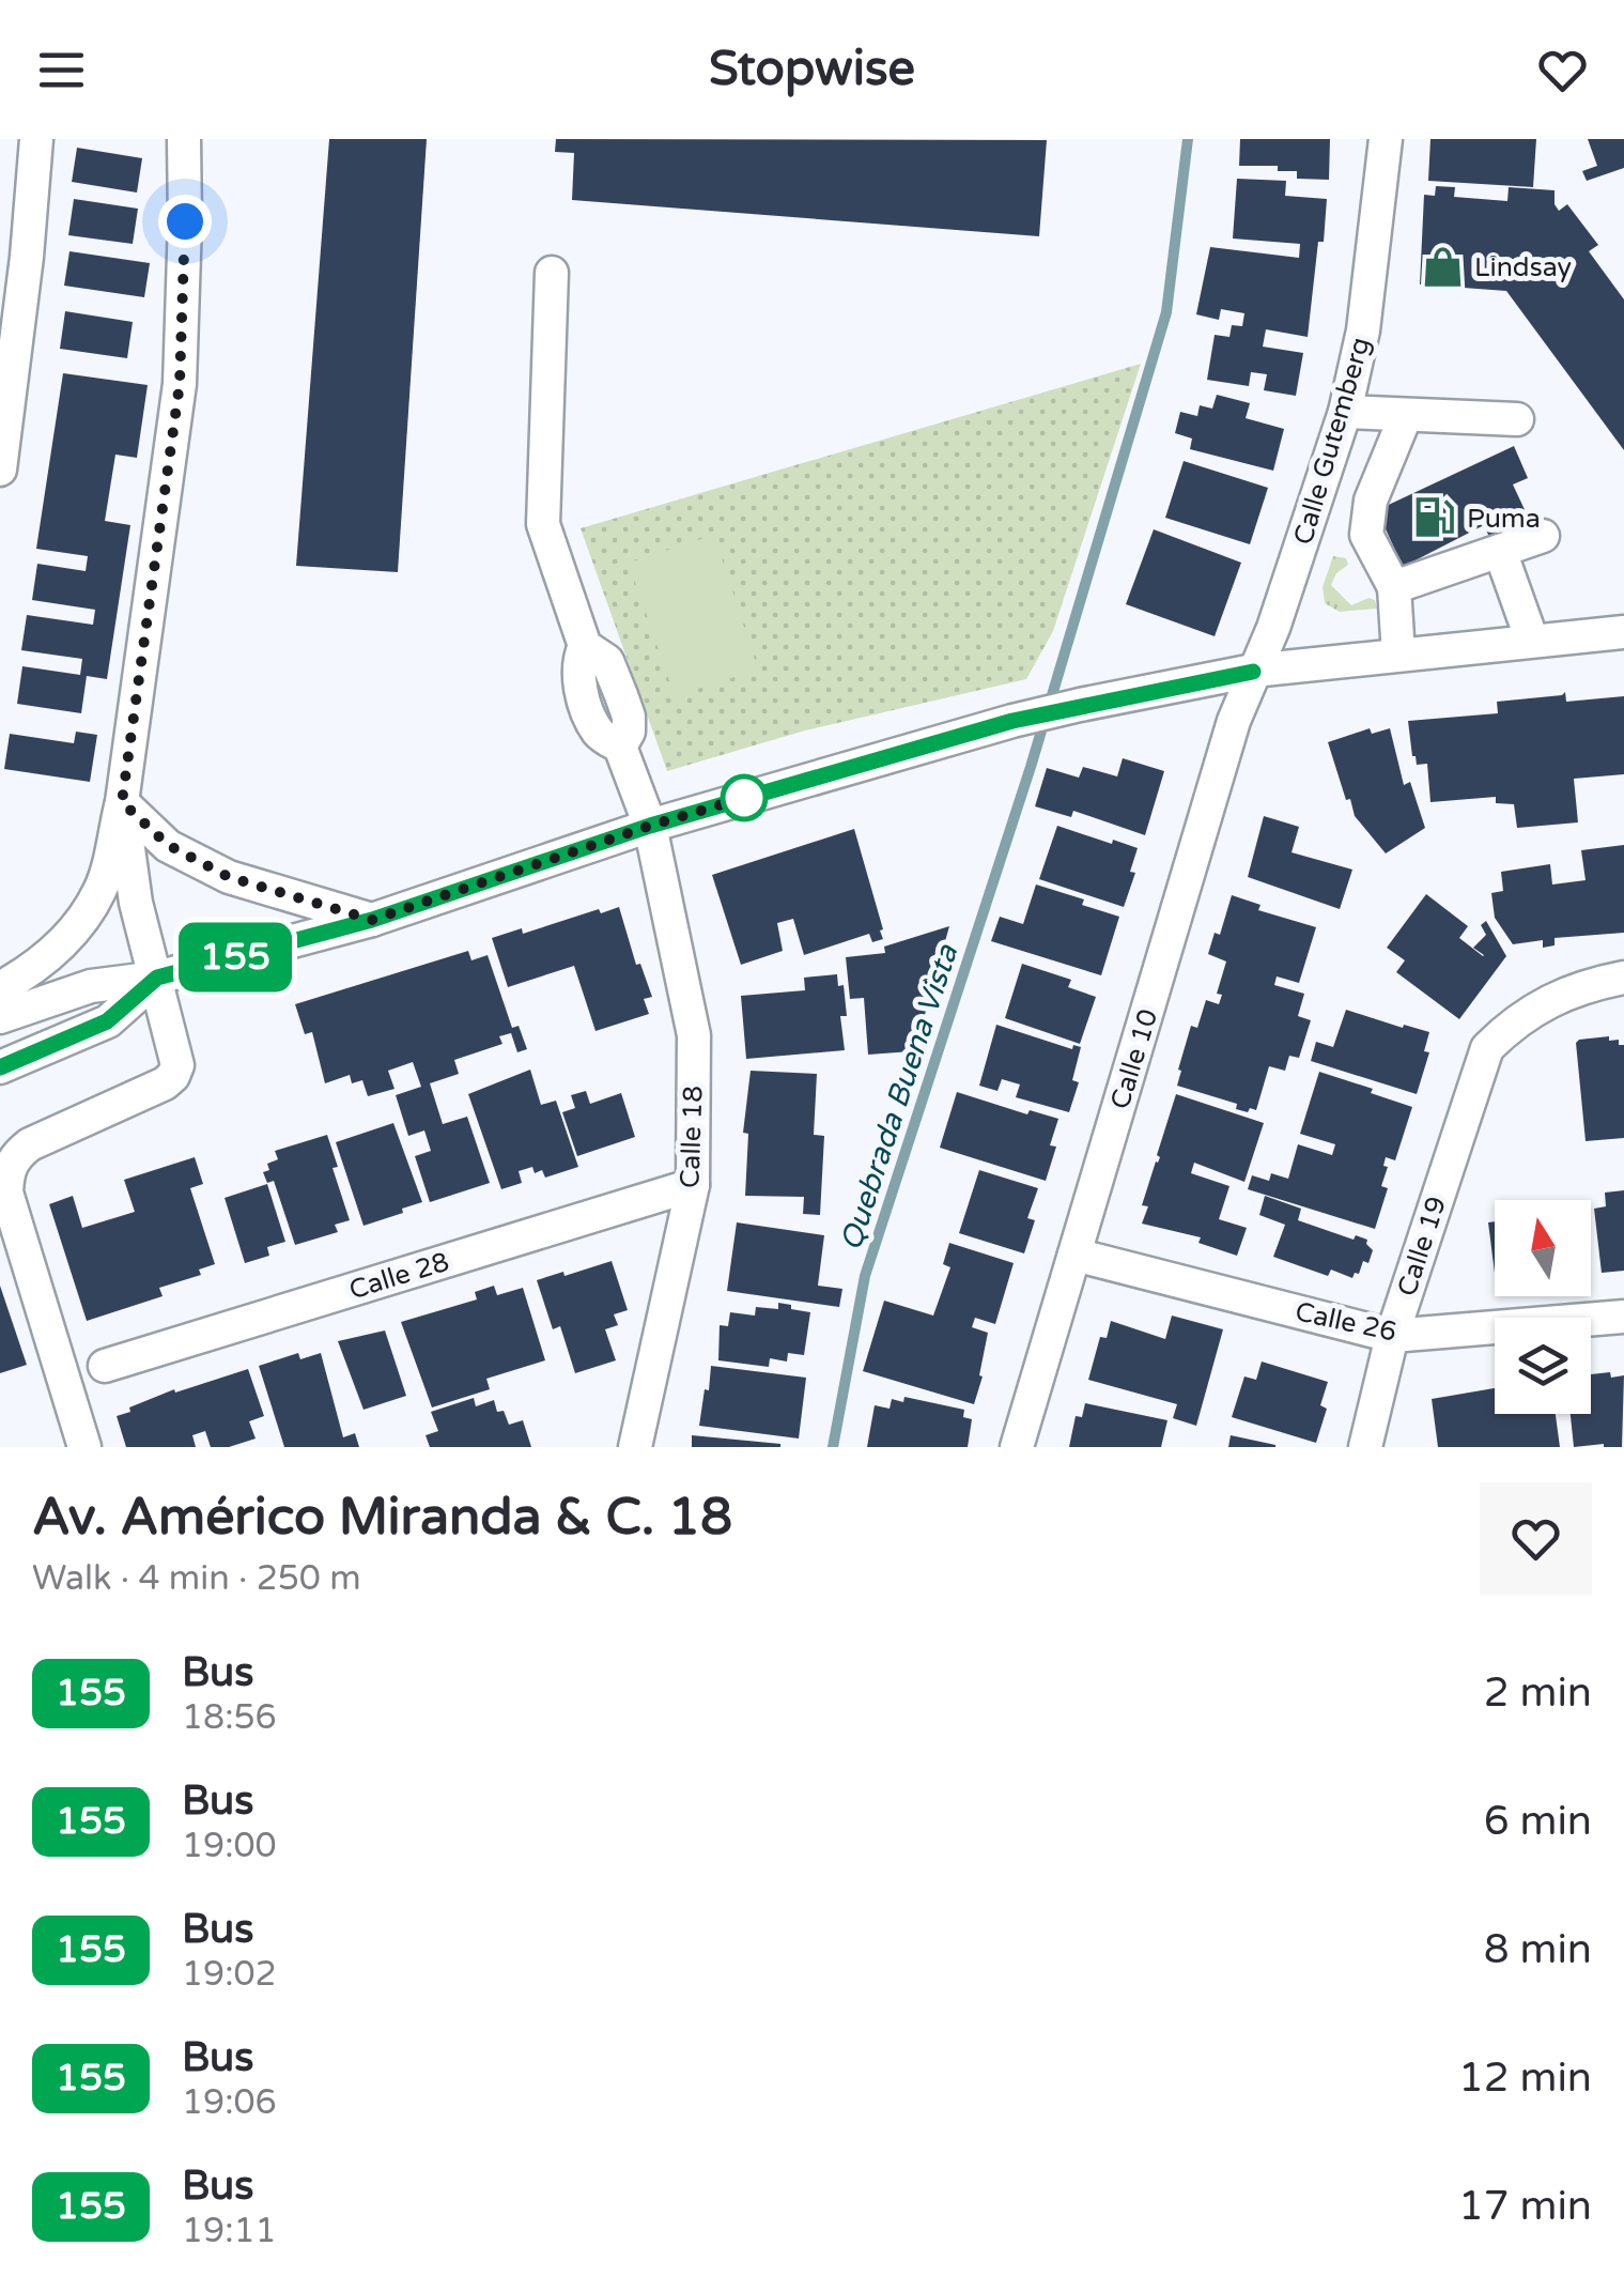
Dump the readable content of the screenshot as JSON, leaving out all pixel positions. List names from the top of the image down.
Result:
{
  "streets": {
    "street": [
      "Calle Gutemberg",
      "Calle 10",
      "Calle 18",
      "Calle 19",
      "Calle 28",
      "Calle 26"
    ]
  },
  "crossings": [
    ["Calle Gutemberg", "Calle 10"],
    ["Calle 10", "Calle 26"],
    ["Calle 18", "Calle 28"],
    ["Calle 19", "Calle 26"]
  ],
  "water": ["Quebrada Buena Vista"],
  "places": {
    "shop": ["Lindsay"],
    "fuel station": ["Puma"]
  },
  "lines": ["bus line 155"],
  "north": "top",
  "page": {
    "header": "Stopwise",
    "on_map": "155",
    "heading": ["Av. Américo Miranda & C. 18", "Walk · 4 min · 250 m"],
    "list": [
      {
        "mark": "155",
        "name": "Bus",
        "note": "18:56",
        "value": "2 min"
      },
      {
        "mark": "155",
        "name": "Bus",
        "note": "19:00",
        "value": "6 min"
      },
      {
        "mark": "155",
        "name": "Bus",
        "note": "19:02",
        "value": "8 min"
      },
      {
        "mark": "155",
        "name": "Bus",
        "note": "19:06",
        "value": "12 min"
      },
      {
        "mark": "155",
        "name": "Bus",
        "note": "19:11",
        "value": "17 min"
      }
    ]
  }
}
